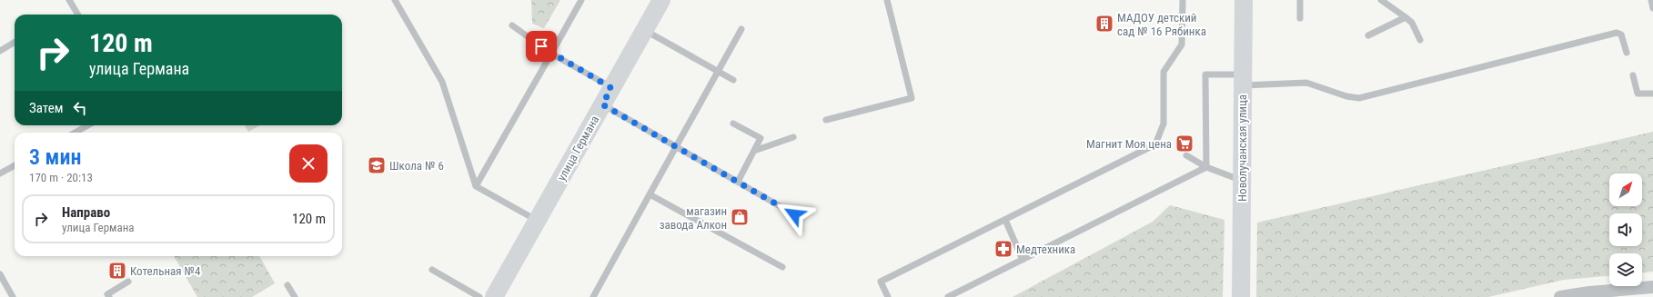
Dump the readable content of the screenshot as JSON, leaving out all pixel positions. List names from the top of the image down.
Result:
{
  "streets": {
    "street": ["улица Германа", "Новолучанская улица"]
  },
  "places": {
    "building": ["МАДОУ детский сад № 16 Рябинка", "Котельная №4"],
    "supermarket": ["Магнит Моя цена"],
    "school or university": ["Школа № 6"],
    "shop": ["магазин завода Алкон"],
    "pharmacy": ["Медтехника"]
  },
  "north": "top right",
  "page": {
    "turn": ["120 m", "улица Германа"],
    "then": "Затем",
    "heading": ["3 мин", "170 m · 20:13"],
    "list": [
      {
        "name": "Направо",
        "note": "улица Германа",
        "value": "120 m"
      }
    ]
  }
}
